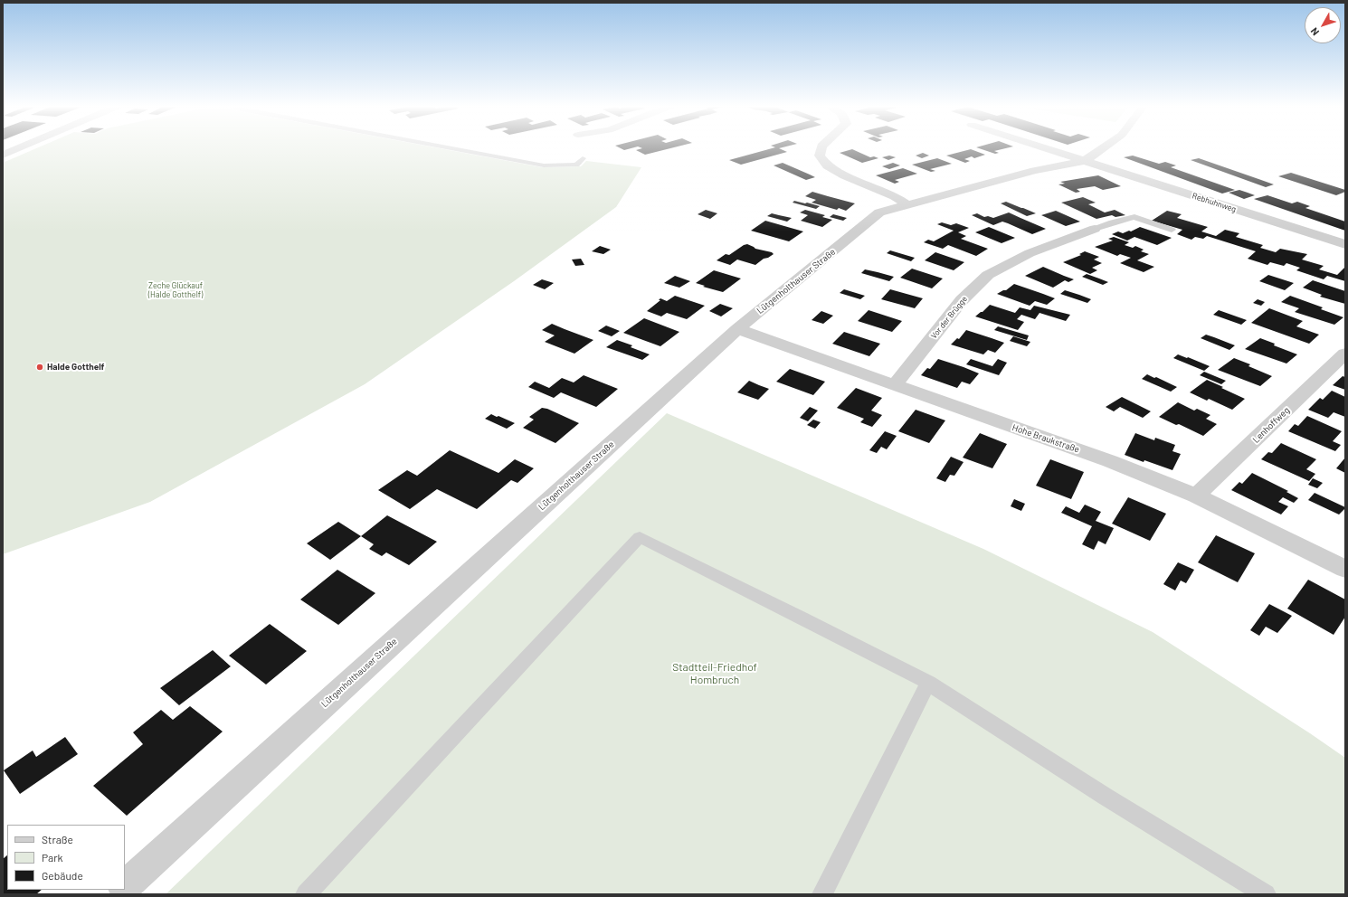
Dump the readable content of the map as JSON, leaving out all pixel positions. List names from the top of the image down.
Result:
{
  "streets": {
    "street": [
      "Rebhuhnweg",
      "Lütgenholthauser Straße",
      "Vor der Brügge",
      "Lenhoffweg",
      "Hohe Braukstraße"
    ]
  },
  "crossings": [
    ["Rebhuhnweg", "Lütgenholthauser Straße"],
    ["Lütgenholthauser Straße", "Hohe Braukstraße"],
    ["Vor der Brügge", "Hohe Braukstraße"],
    ["Lenhoffweg", "Hohe Braukstraße"]
  ],
  "parks": ["Zeche Glückauf (Halde Gotthelf)", "Stadtteil-Friedhof Hombruch"],
  "places": ["Halde Gotthelf"],
  "legend": ["Straße", "Park", "Gebäude"],
  "north": "bottom left"
}
